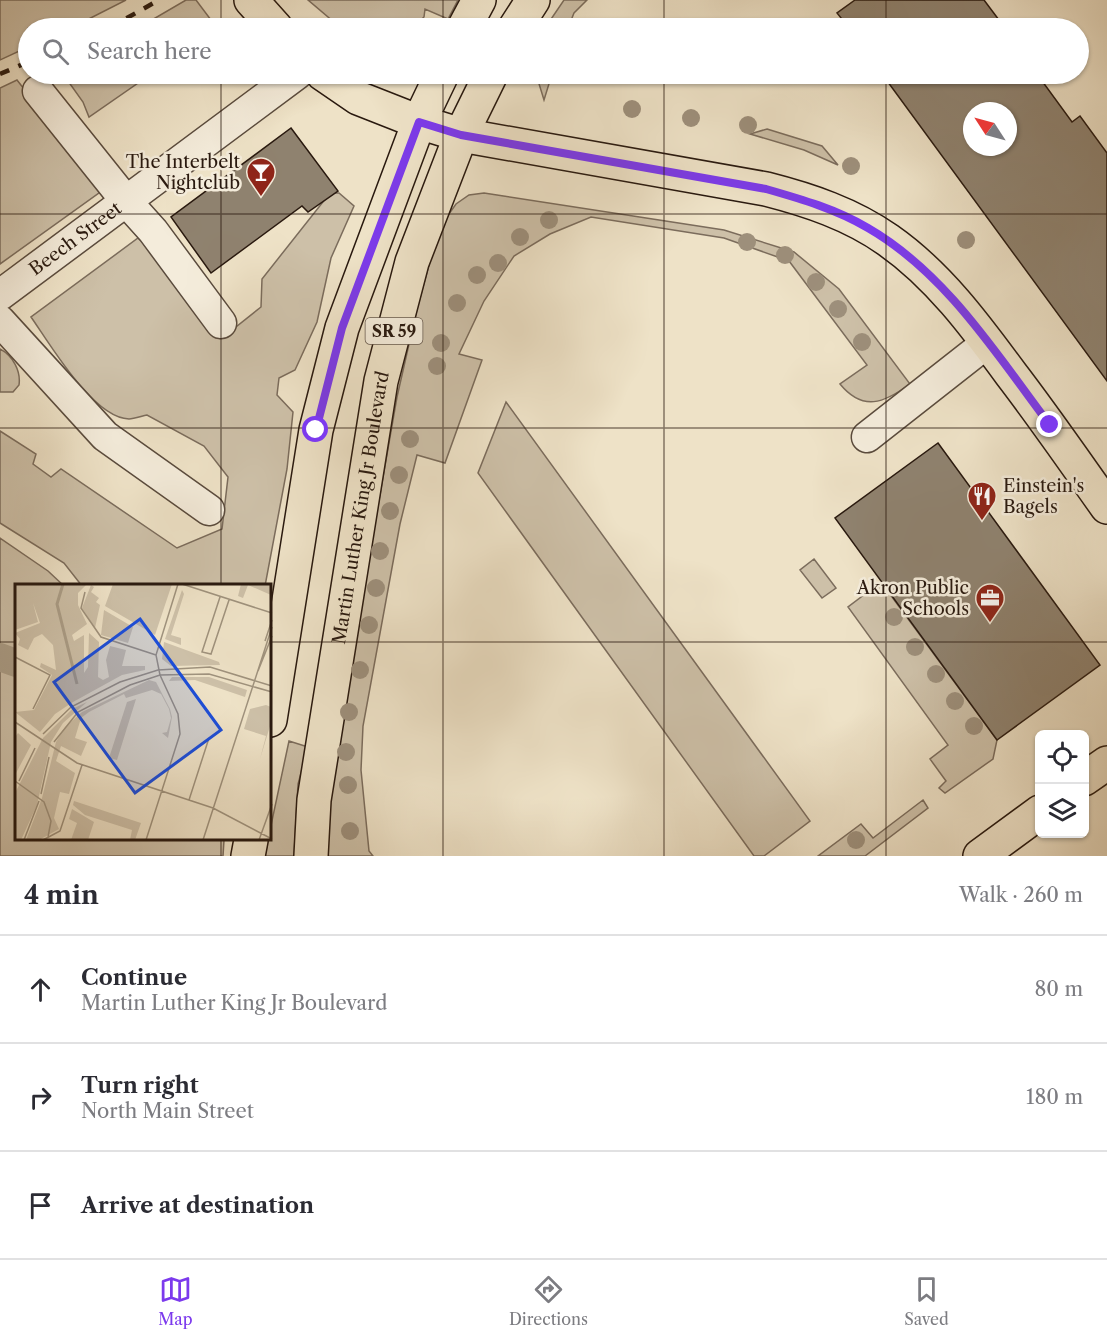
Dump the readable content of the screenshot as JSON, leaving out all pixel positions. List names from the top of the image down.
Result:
{
  "streets": {
    "main road": ["SR 59", "Martin Luther King Jr Boulevard"],
    "street": ["Beech Street"]
  },
  "crossings": [
    ["SR 59", "Martin Luther King Jr Boulevard"]
  ],
  "places": {
    "bar": ["The Interbelt Nightclub"],
    "restaurant": ["Einstein's Bagels"],
    "office": ["Akron Public Schools"]
  },
  "north": "top left",
  "page": {
    "search": "Search here",
    "heading": ["4 min", "Walk · 260 m"],
    "list": [
      ["Continue", "Martin Luther King Jr Boulevard", "80 m"],
      ["Turn right", "North Main Street", "180 m"],
      "Arrive at destination"
    ],
    "nav": ["Map", "Directions", "Saved"]
  }
}
